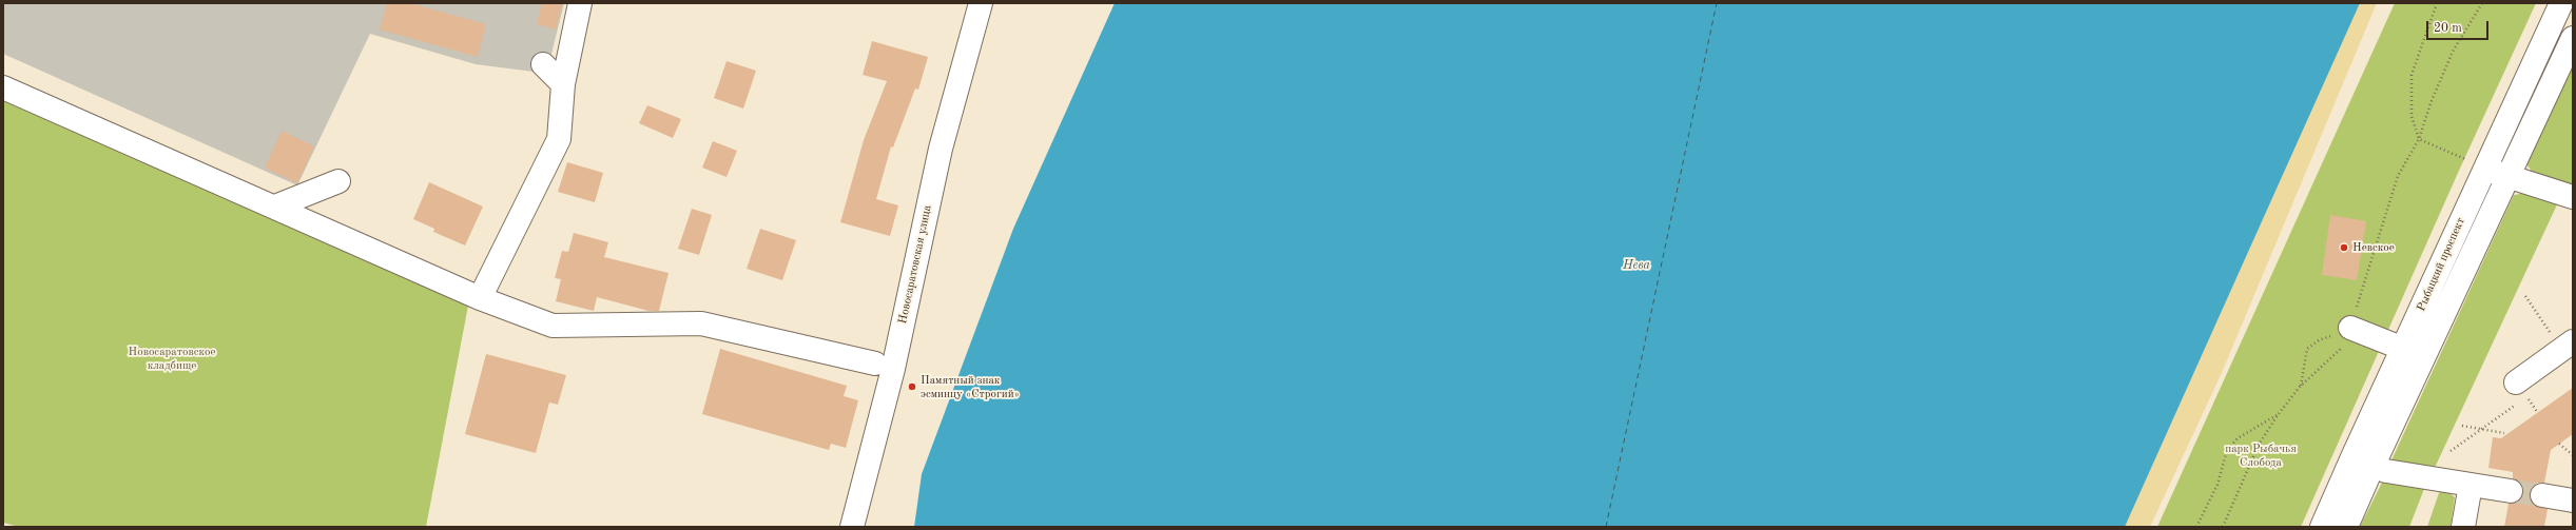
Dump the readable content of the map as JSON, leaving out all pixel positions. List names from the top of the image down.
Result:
{
  "streets": {
    "street": ["Новосаратовская улица", "Рыбацкий проспект"]
  },
  "water": ["Нева"],
  "parks": ["Новосаратовское кладбище", "парк Рыбачья Слобода"],
  "places": ["Невское", "Памятный знак эсминцу «Строгий»"],
  "scale_bar": "20 m"
}
